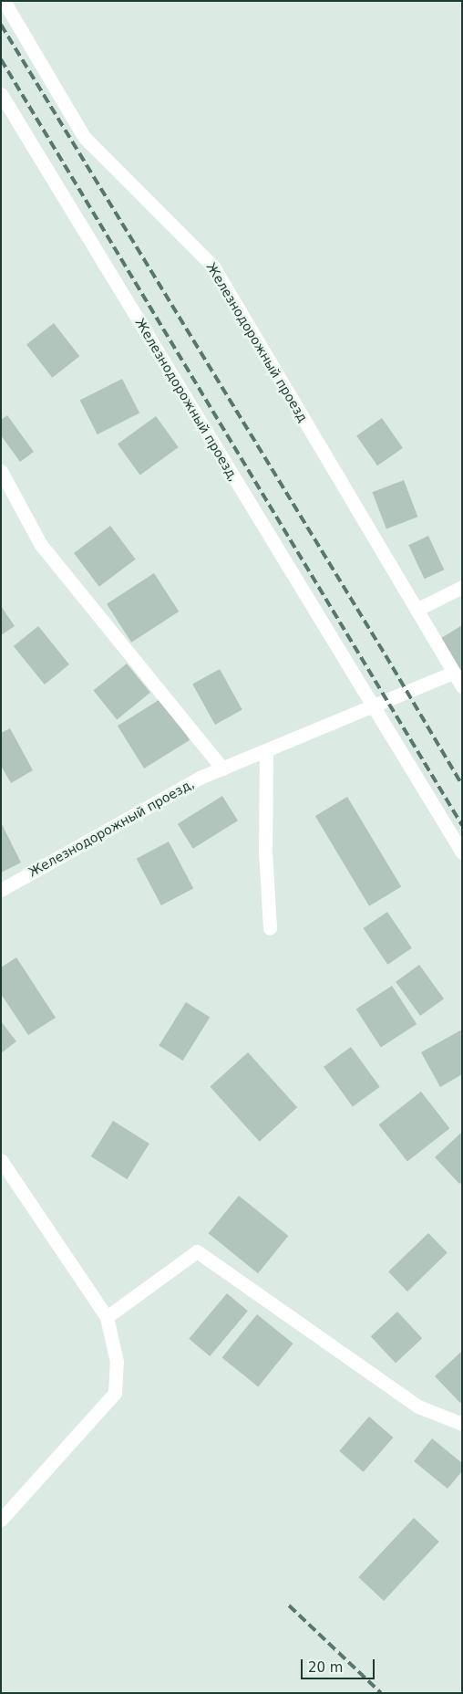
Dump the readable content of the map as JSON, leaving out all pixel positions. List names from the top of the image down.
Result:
{
  "streets": {
    "street": ["Железнодорожный проезд", "Железнодорожный проезд,"]
  },
  "crossings": [
    ["Железнодорожный проезд", "Железнодорожный проезд,"]
  ],
  "scale_bar": "20 m"
}
